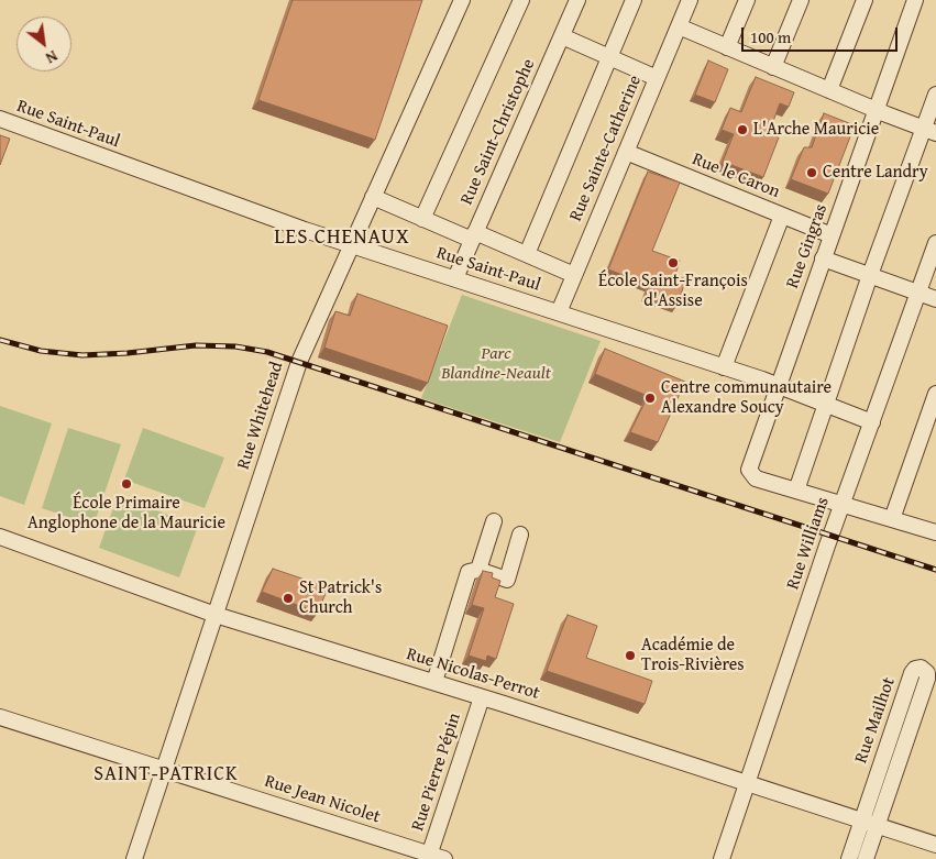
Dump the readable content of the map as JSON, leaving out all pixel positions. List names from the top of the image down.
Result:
{
  "streets": {
    "street": [
      "Rue Saint-Paul",
      "Rue Saint-Christophe",
      "Rue Sainte-Catherine",
      "Rue le Caron",
      "Rue Gingras",
      "Rue Whitehead",
      "Rue Williams",
      "Rue Nicolas-Perrot",
      "Rue Mailhot",
      "Rue Pierre Pépin",
      "Rue Jean Nicolet"
    ]
  },
  "crossings": [
    ["Rue Saint-Paul", "Rue Saint-Christophe"],
    ["Rue Saint-Paul", "Rue Sainte-Catherine"],
    ["Rue Saint-Paul", "Rue Gingras"],
    ["Rue Saint-Paul", "Rue Whitehead"],
    ["Rue Saint-Paul", "Rue Williams"],
    ["Rue Sainte-Catherine", "Rue le Caron"],
    ["Rue le Caron", "Rue Gingras"],
    ["Rue Whitehead", "Rue Nicolas-Perrot"],
    ["Rue Whitehead", "Rue Jean Nicolet"],
    ["Rue Williams", "Rue Nicolas-Perrot"],
    ["Rue Nicolas-Perrot", "Rue Mailhot"],
    ["Rue Nicolas-Perrot", "Rue Pierre Pépin"],
    ["Rue Pierre Pépin", "Rue Jean Nicolet"]
  ],
  "districts": ["LES CHENAUX", "SAINT-PATRICK"],
  "parks": ["Parc Blandine-Neault"],
  "places": [
    "L'Arche Mauricie",
    "Centre Landry",
    "École Saint-François d'Assise",
    "Centre communautaire Alexandre Soucy",
    "École Primaire Anglophone de la Mauricie",
    "St Patrick's Church",
    "Académie de Trois-Rivières"
  ],
  "scale_bar": "100 m",
  "north": "bottom right"
}
